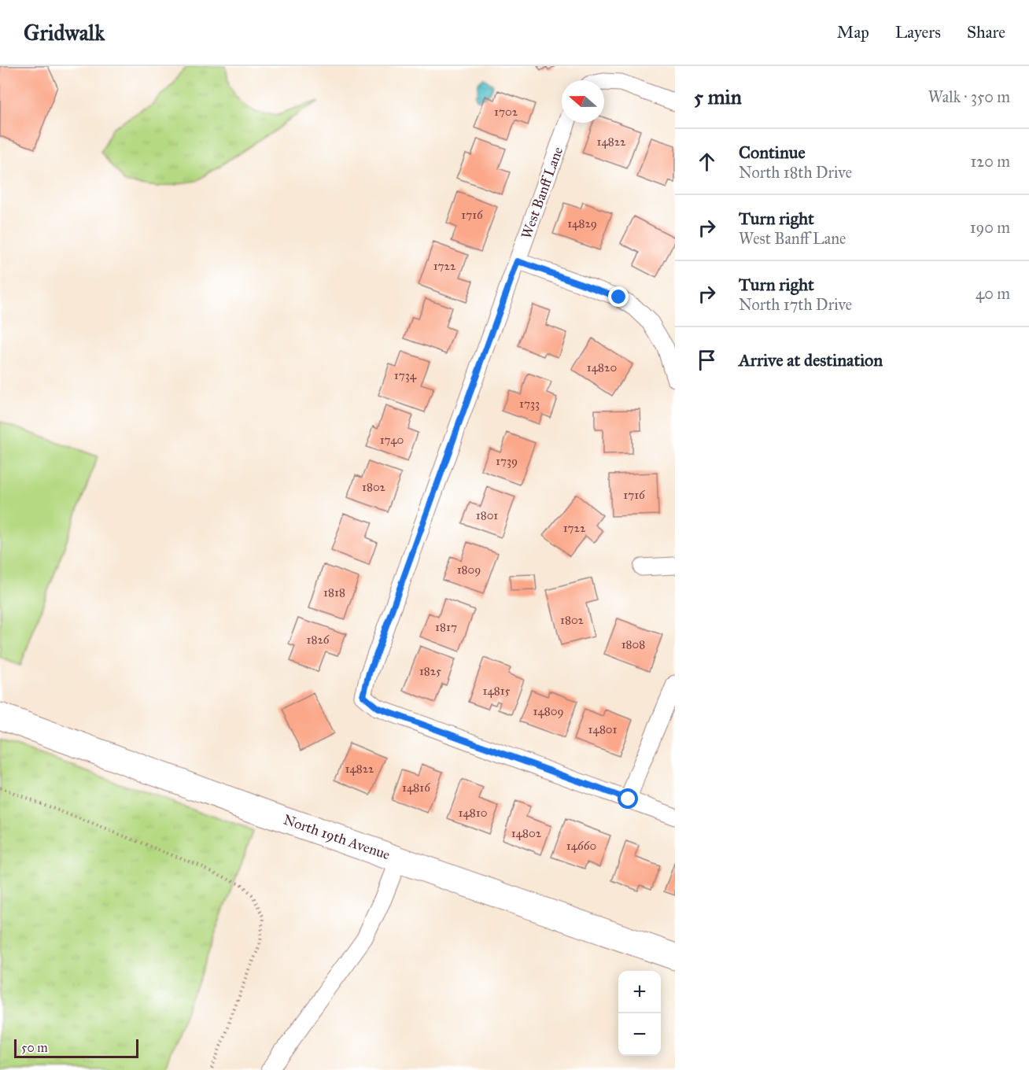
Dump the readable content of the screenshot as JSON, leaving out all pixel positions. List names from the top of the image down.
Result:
{
  "streets": {
    "main road": ["North 19th Avenue"],
    "street": ["West Banff Lane"]
  },
  "house_numbers": [
    "1702",
    "14822",
    "1716",
    "14829",
    "1722",
    "14820",
    "1734",
    "1733",
    "1740",
    "1739",
    "1802",
    "1716",
    "1801",
    "1722",
    "1809",
    "1818",
    "1802",
    "1817",
    "1826",
    "1808",
    "1825",
    "14815",
    "14809",
    "14801",
    "14822",
    "14816",
    "14810",
    "14802",
    "14660"
  ],
  "scale_bar": "50 m",
  "north": "left",
  "page": {
    "header": "Gridwalk",
    "nav": ["Map", "Layers", "Share"],
    "heading": ["5 min", "Walk · 350 m"],
    "list": [
      ["Continue", "North 18th Drive", "120 m"],
      ["Turn right", "West Banff Lane", "190 m"],
      ["Turn right", "North 17th Drive", "40 m"],
      "Arrive at destination"
    ],
    "map_buttons": ["+", "−"],
    "scale": "50 m"
  }
}
